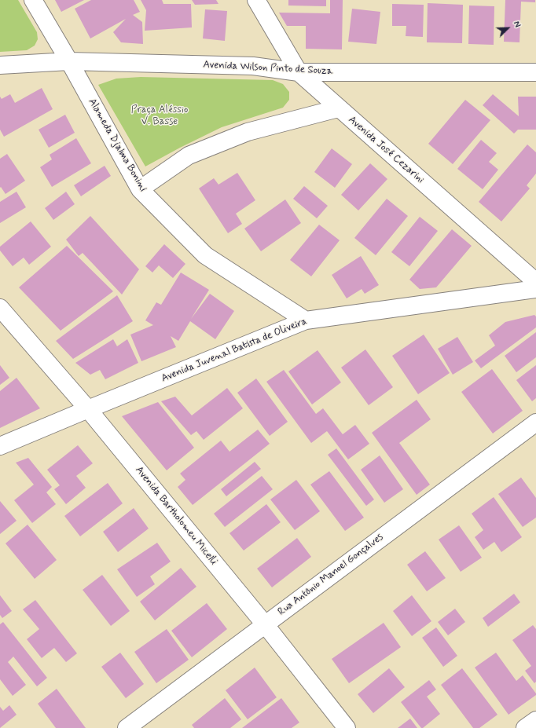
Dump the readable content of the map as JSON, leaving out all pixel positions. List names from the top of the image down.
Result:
{
  "streets": {
    "street": [
      "Avenida Wilson Pinto de Souza",
      "Alameda Djalma Bonini",
      "Avenida José Cezarini",
      "Avenida Juvenal Batista de Oliveira",
      "Avenida Bartholomeu Micelli",
      "Rua Antônio Manoel Gonçalves"
    ]
  },
  "crossings": [
    ["Avenida Wilson Pinto de Souza", "Alameda Djalma Bonini"],
    ["Avenida Wilson Pinto de Souza", "Avenida José Cezarini"],
    ["Alameda Djalma Bonini", "Avenida Juvenal Batista de Oliveira"],
    ["Avenida Juvenal Batista de Oliveira", "Avenida Bartholomeu Micelli"],
    ["Avenida Bartholomeu Micelli", "Rua Antônio Manoel Gonçalves"]
  ],
  "parks": ["Praça Aléssio V. Basse"],
  "north": "top right"
}
